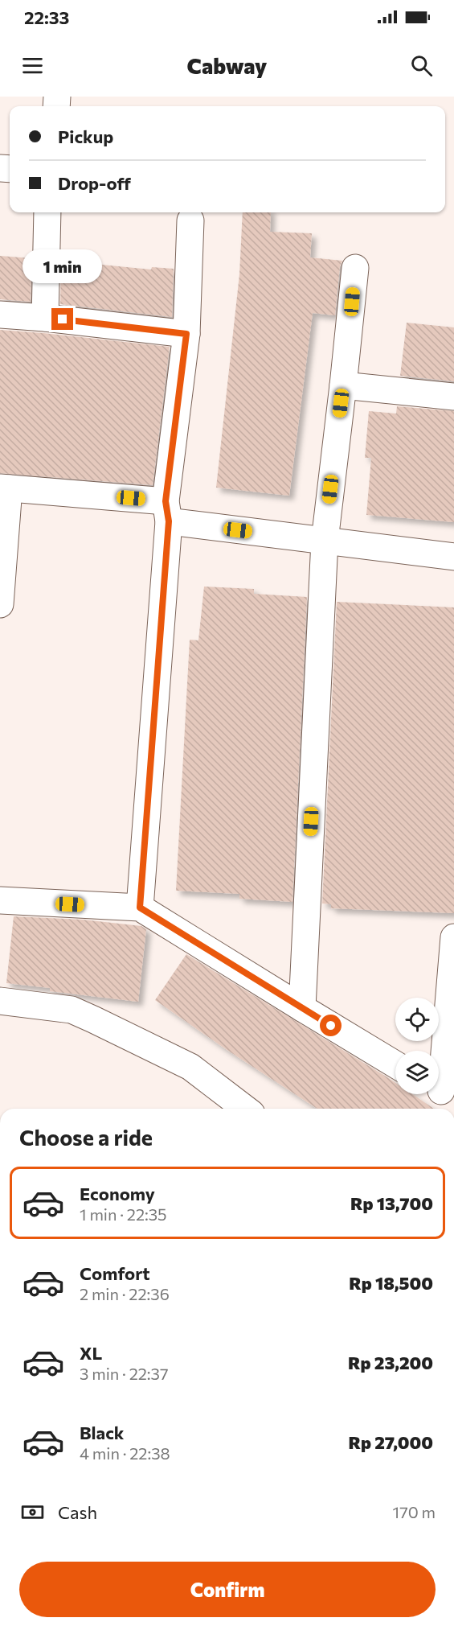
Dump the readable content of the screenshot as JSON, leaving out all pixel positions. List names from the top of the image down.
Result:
{
  "page": {
    "status": "22:33",
    "header": "Cabway",
    "banner": ["Pickup", "Drop-off"],
    "bubble": "1 min",
    "heading": "Choose a ride",
    "list": [
      {
        "name": "Economy",
        "note": "1 min · 22:35",
        "value": "Rp 13,700"
      },
      {
        "name": "Comfort",
        "note": "2 min · 22:36",
        "value": "Rp 18,500"
      },
      {
        "name": "XL",
        "note": "3 min · 22:37",
        "value": "Rp 23,200"
      },
      {
        "name": "Black",
        "note": "4 min · 22:38",
        "value": "Rp 27,000"
      }
    ],
    "pay": ["Cash", "170 m"],
    "buttons": "Confirm"
  }
}
